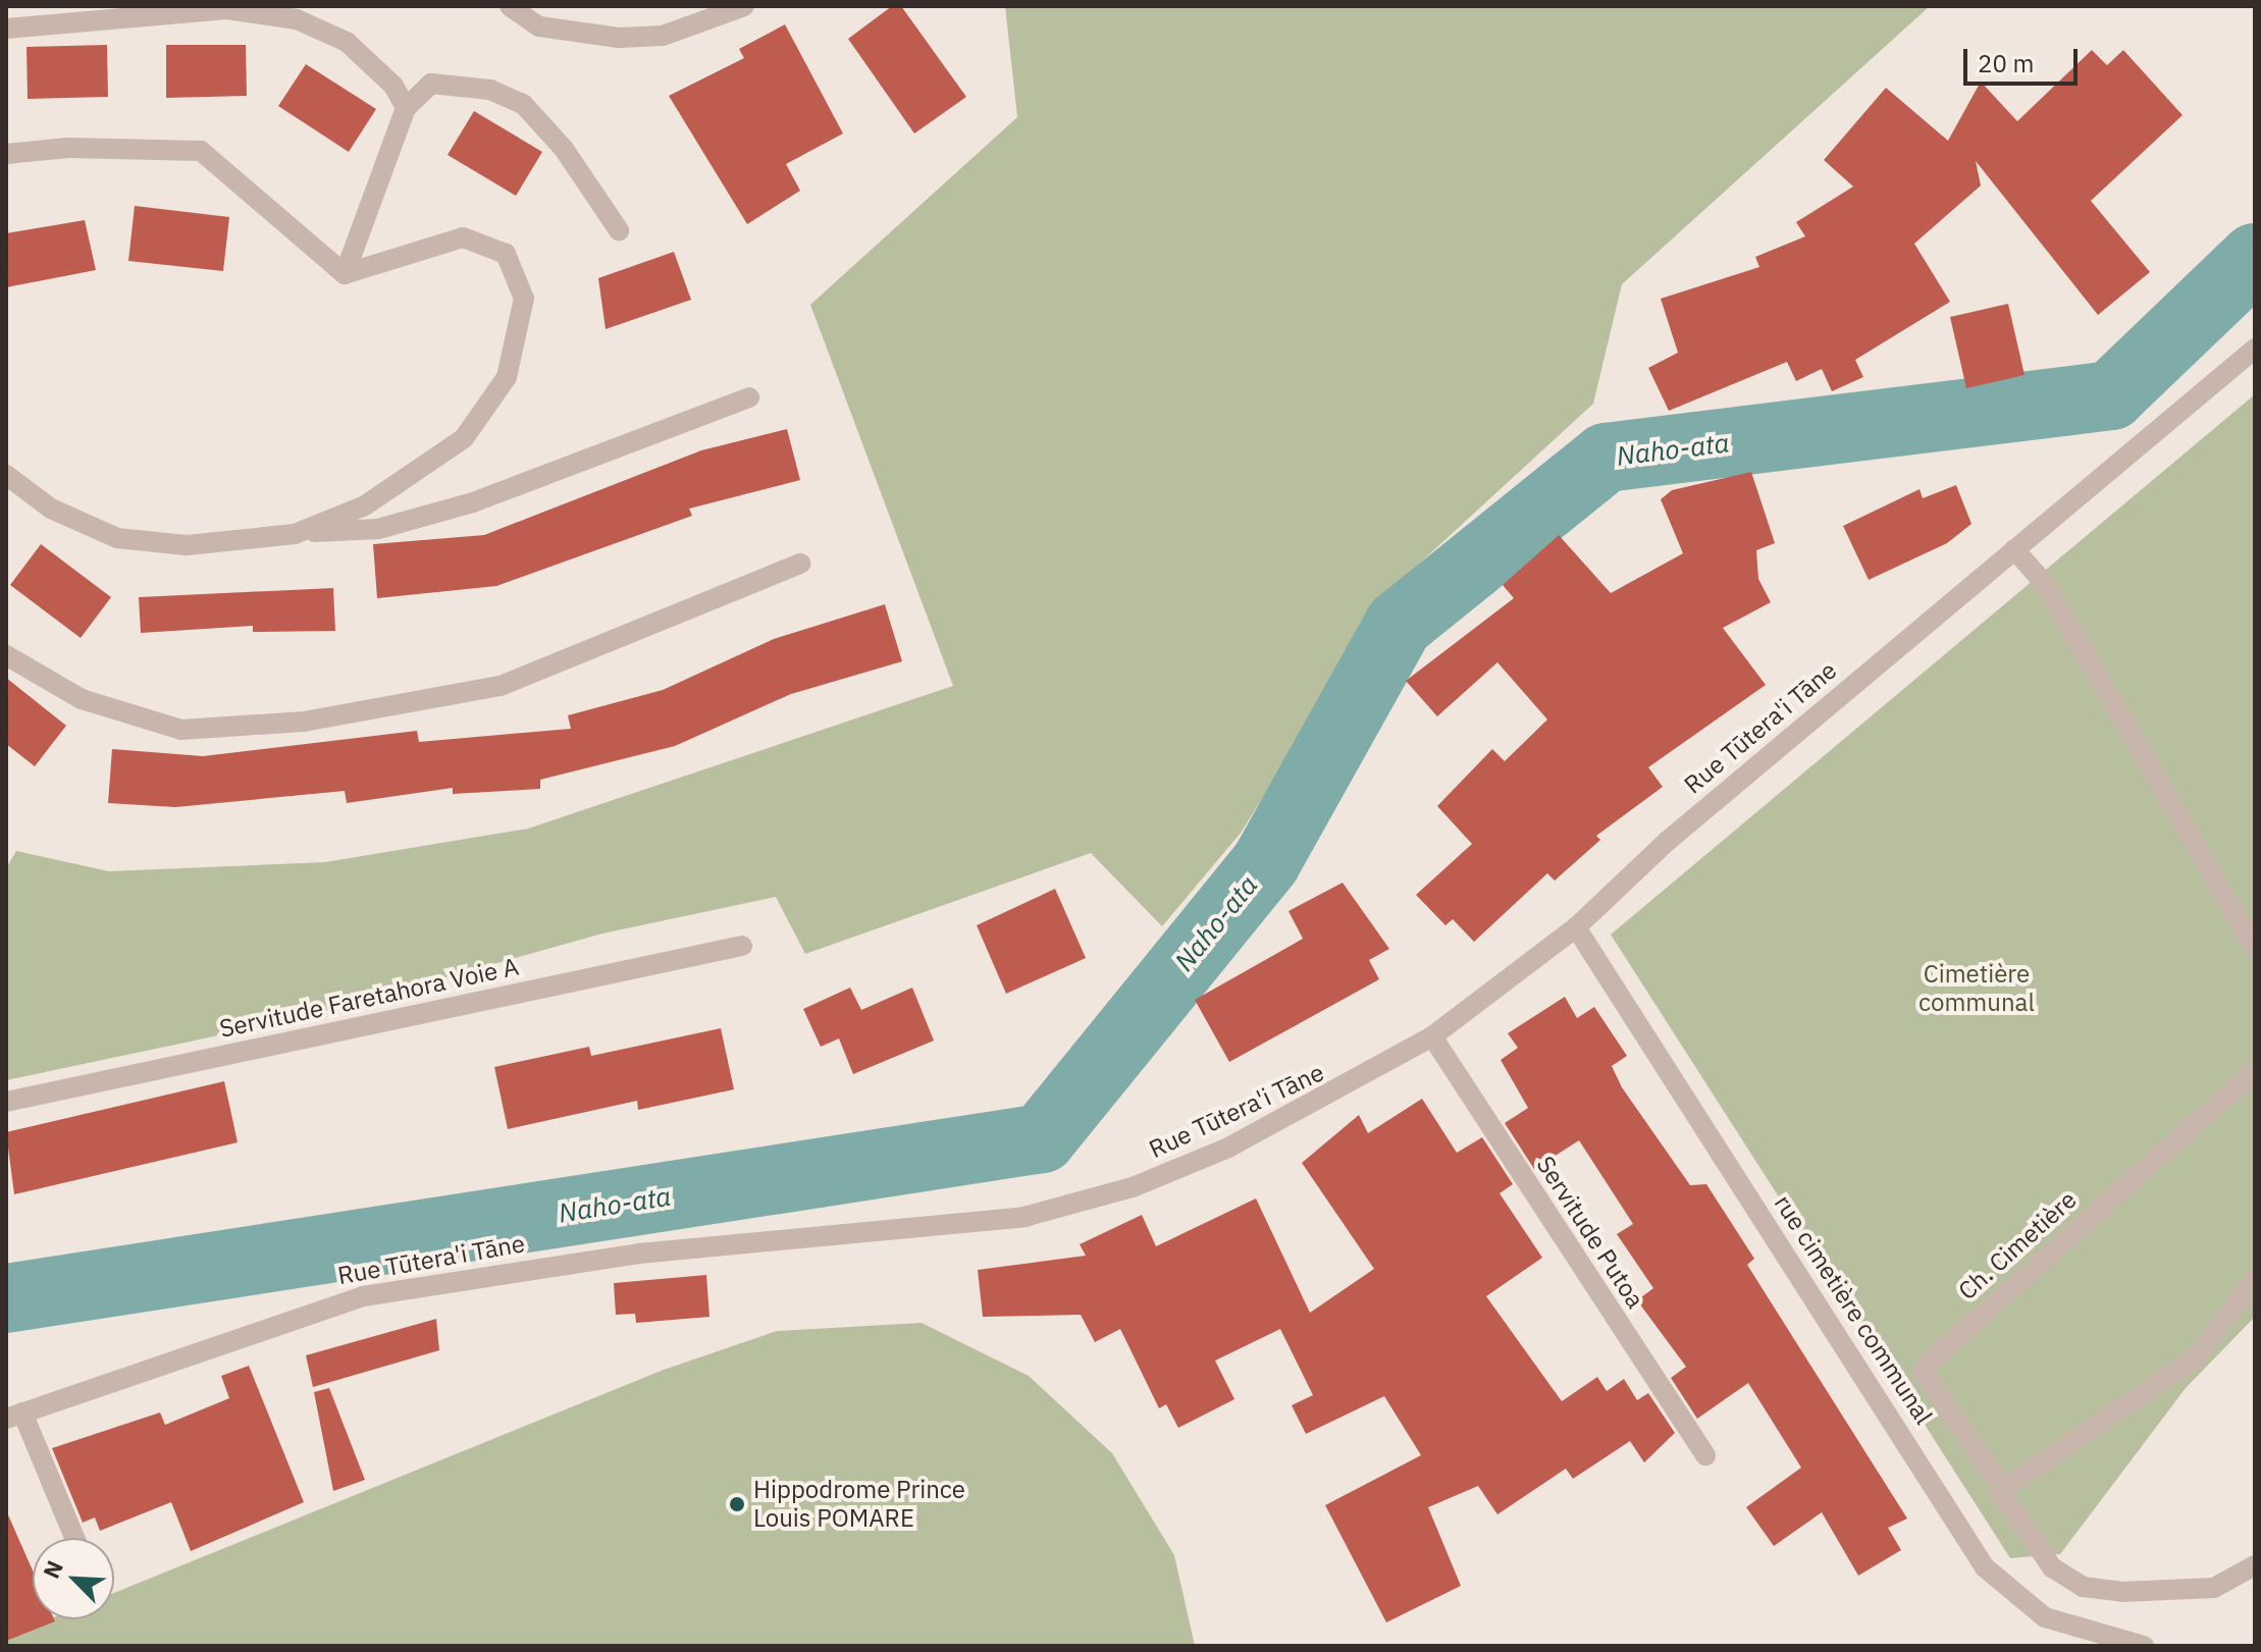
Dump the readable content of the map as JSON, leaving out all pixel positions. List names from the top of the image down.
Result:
{
  "streets": {
    "street": [
      "Rue Tūtera'i Tāne",
      "Servitude Faretahora Voie A",
      "Servitude Putoa",
      "Ch. Cimetière",
      "rue cimetière communal"
    ]
  },
  "crossings": [
    ["Rue Tūtera'i Tāne", "Servitude Putoa"],
    ["Rue Tūtera'i Tāne", "rue cimetière communal"]
  ],
  "water": ["Naho-ata"],
  "parks": ["Cimetière communal"],
  "places": ["Hippodrome Prince Louis POMARE"],
  "scale_bar": "20 m",
  "north": "top left"
}
